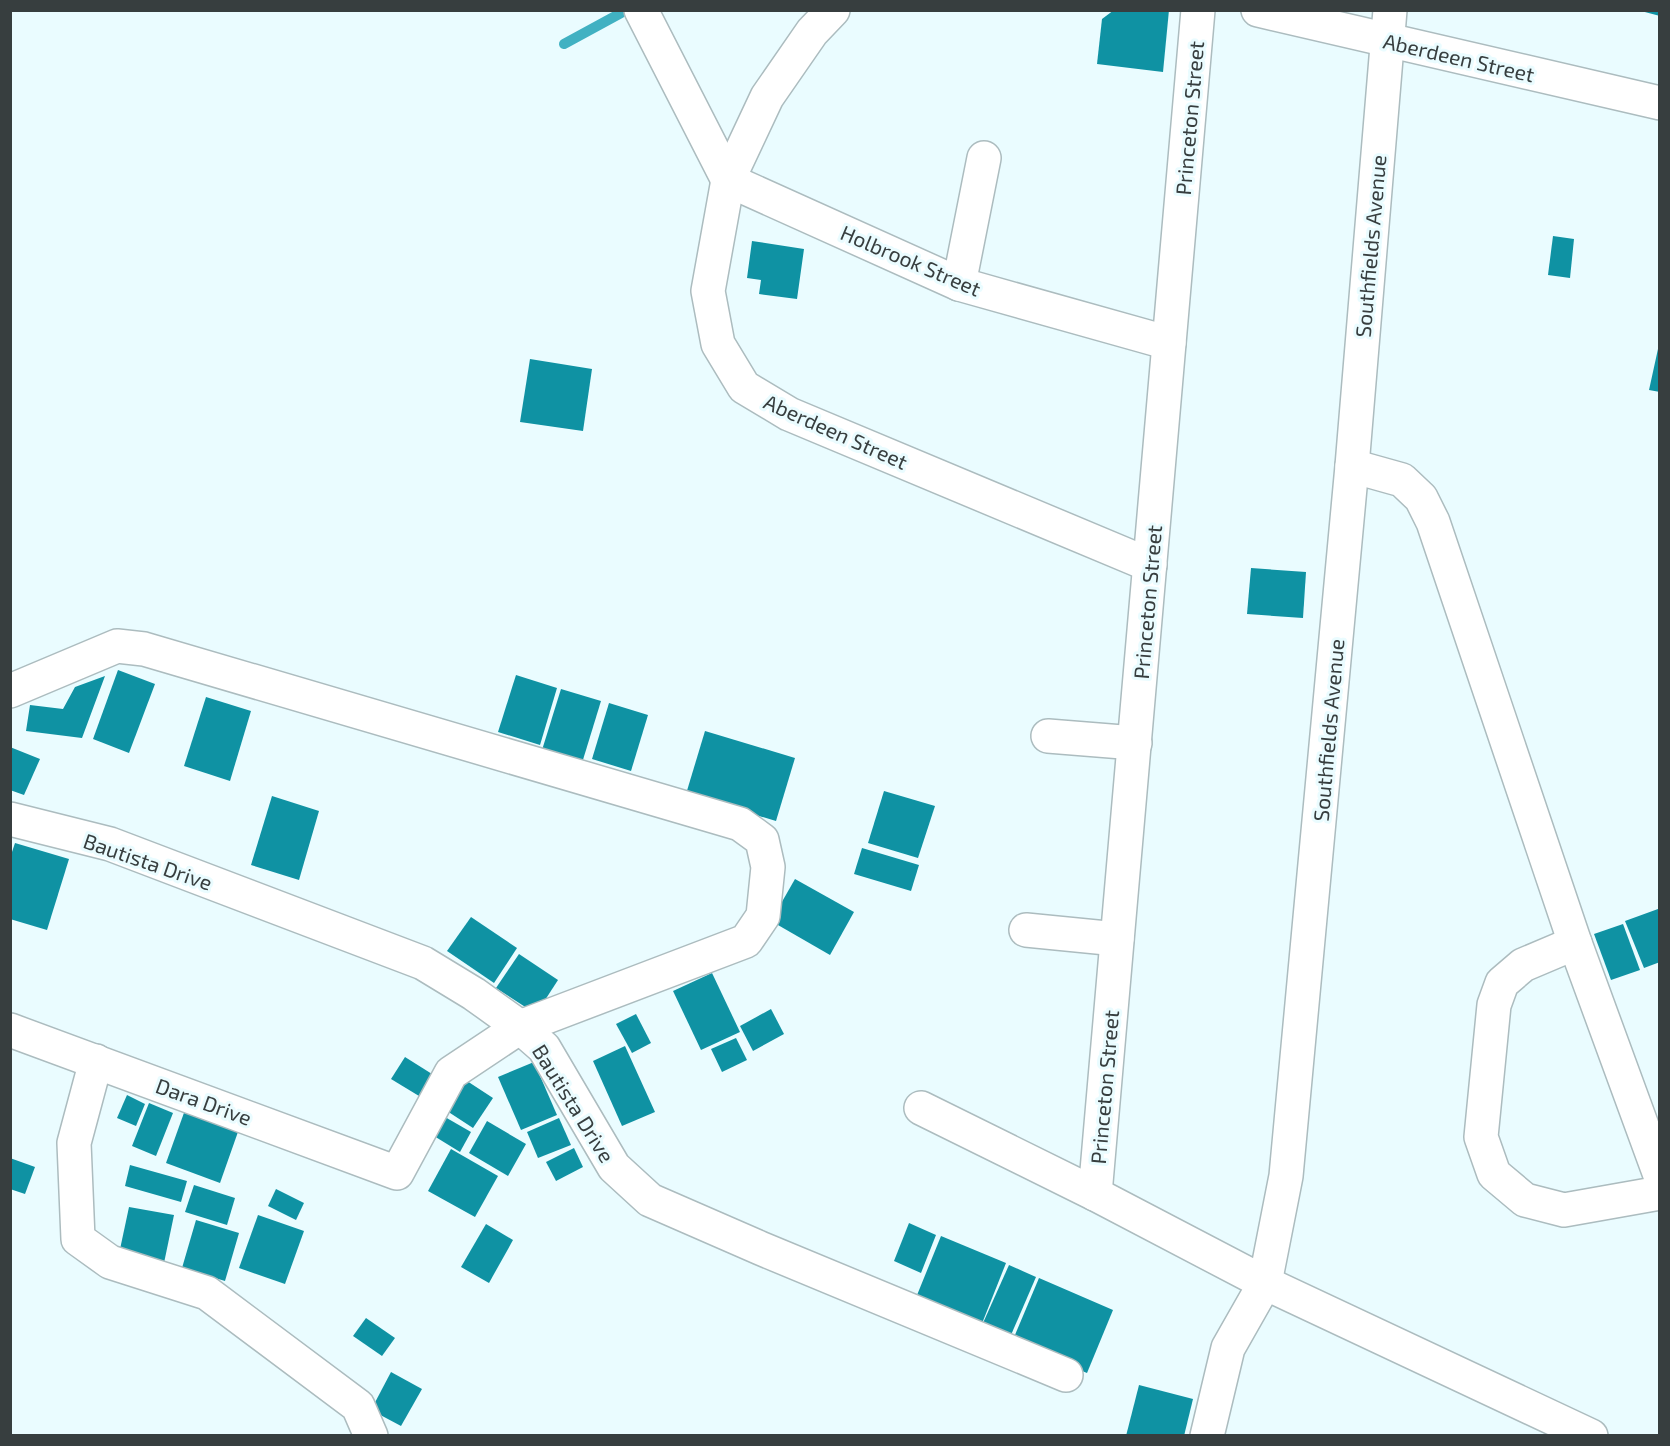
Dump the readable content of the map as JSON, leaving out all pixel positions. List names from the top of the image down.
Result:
{
  "streets": {
    "street": [
      "Aberdeen Street",
      "Princeton Street",
      "Southfields Avenue",
      "Holbrook Street",
      "Bautista Drive",
      "Dara Drive"
    ]
  },
  "crossings": [
    ["Aberdeen Street", "Princeton Street"],
    ["Aberdeen Street", "Southfields Avenue"],
    ["Aberdeen Street", "Holbrook Street"],
    ["Princeton Street", "Holbrook Street"],
    ["Bautista Drive", "Dara Drive"]
  ]
}
